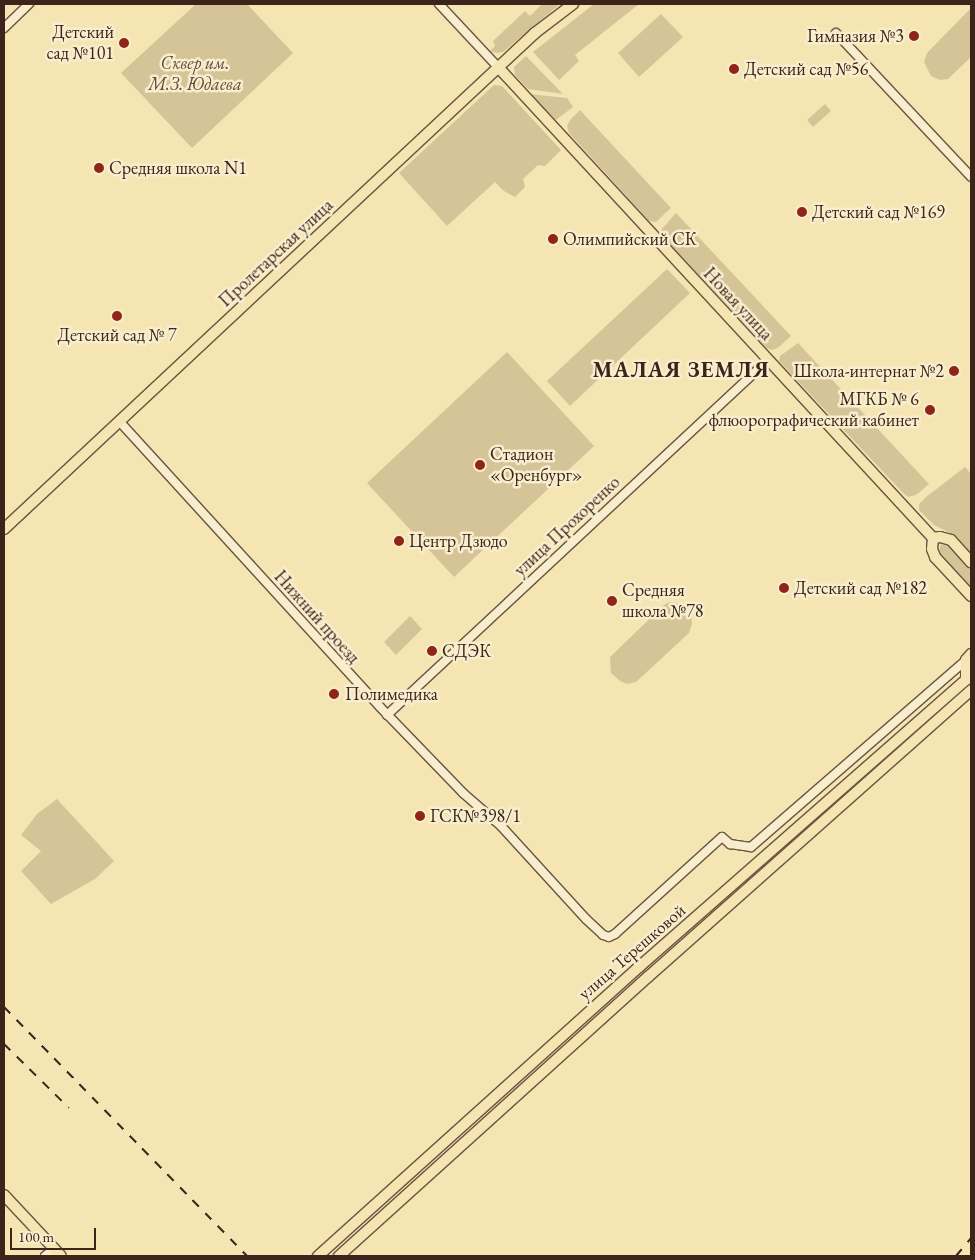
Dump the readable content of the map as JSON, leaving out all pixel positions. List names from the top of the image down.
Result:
{
  "streets": {
    "main road": ["Пролетарская улица", "Новая улица", "улица Терешковой"],
    "street": ["улица Прохоренко", "Нижний проезд"]
  },
  "crossings": [
    ["Пролетарская улица", "Новая улица"],
    ["Пролетарская улица", "Нижний проезд"],
    ["Новая улица", "улица Прохоренко"],
    ["улица Прохоренко", "Нижний проезд"]
  ],
  "districts": ["МАЛАЯ ЗЕМЛЯ"],
  "parks": ["Сквер им. М.З. Юдаева"],
  "places": [
    "Гимназия №3",
    "Детский сад №101",
    "Детский сад №56",
    "Средняя школа N1",
    "Детский сад №169",
    "Олимпийский СК",
    "Детский сад № 7",
    "Школа-интернат №2",
    "МГКБ № 6 флюорографический кабинет",
    "Стадион «Оренбург»",
    "Центр Дзюдо",
    "Детский сад №182",
    "Средняя школа №78",
    "СДЭК",
    "Полимедика",
    "ГСК№398/1"
  ],
  "scale_bar": "100 m"
}
